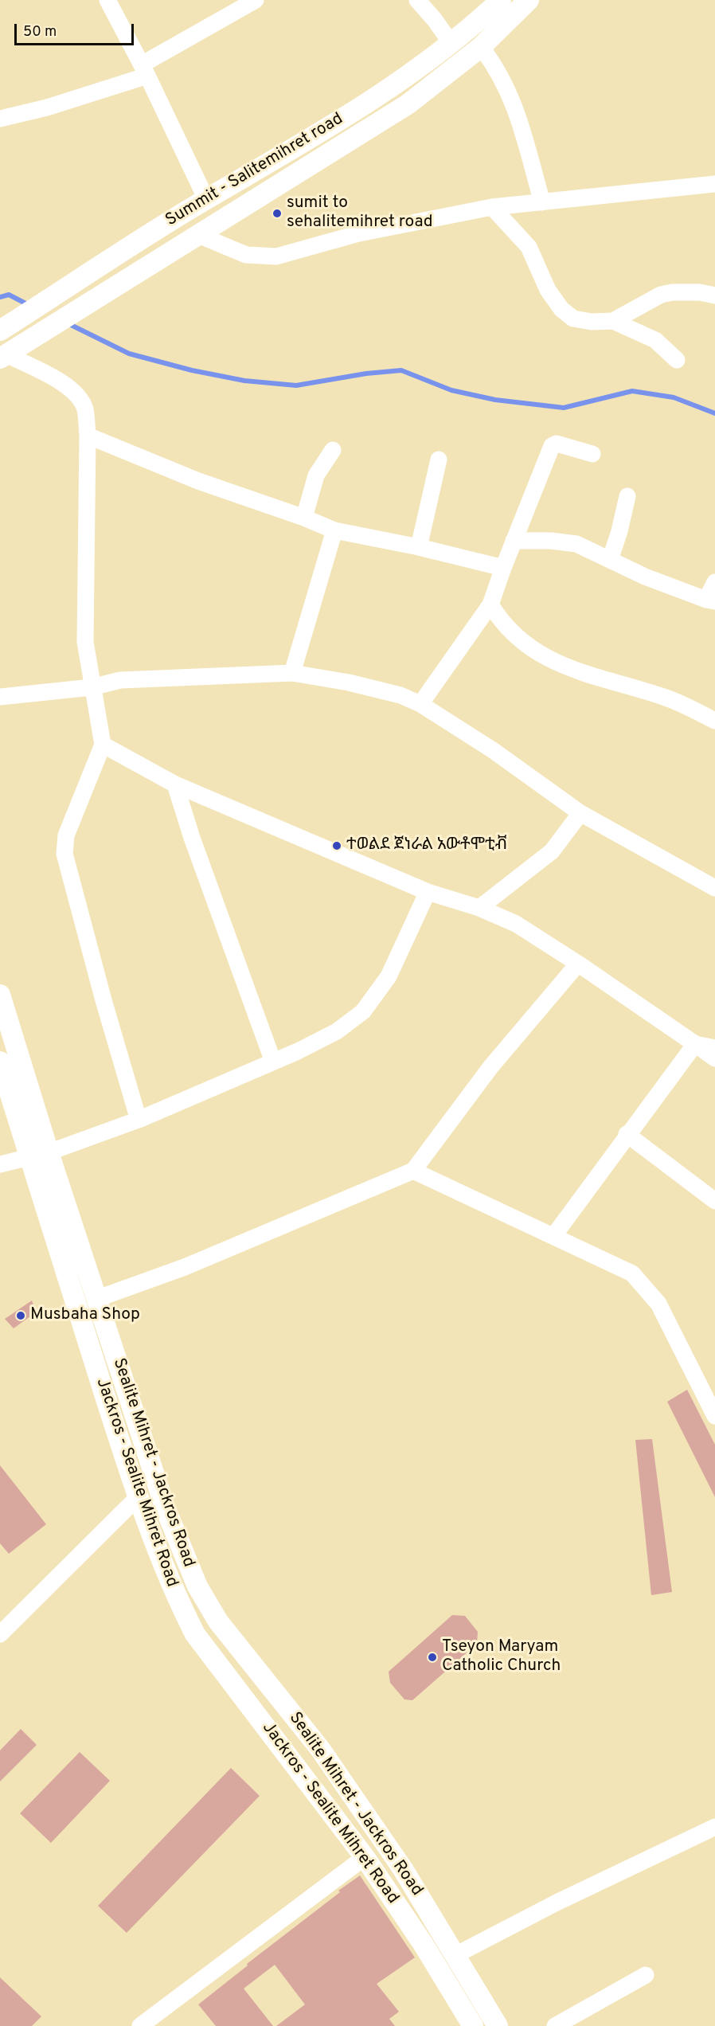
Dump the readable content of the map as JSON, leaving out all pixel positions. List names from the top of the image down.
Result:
{
  "streets": {
    "main road": ["Summit - Salitemihret road", "Sealite Mihret - Jackros Road", "Jackros - Sealite Mihret Road"]
  },
  "crossings": [
    ["Sealite Mihret - Jackros Road", "Jackros - Sealite Mihret Road"]
  ],
  "places": [
    "sumit to sehalitemihret road",
    "ተወልደ ጀነራል አውቶሞቲቭ",
    "Musbaha Shop",
    "Tseyon Maryam Catholic Church"
  ],
  "scale_bar": "50 m"
}
